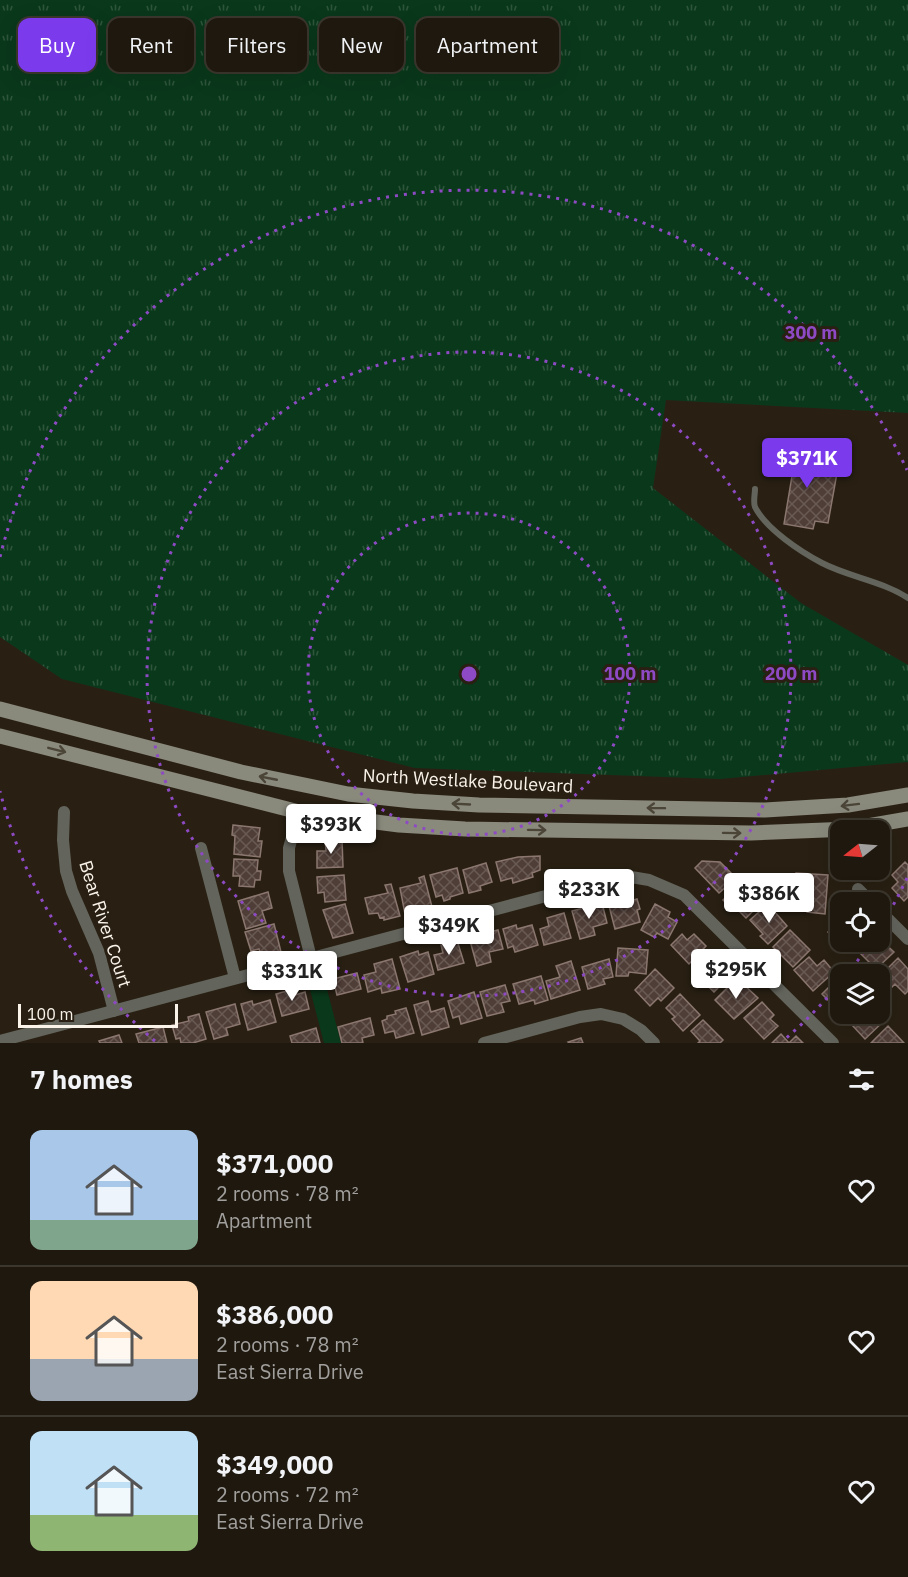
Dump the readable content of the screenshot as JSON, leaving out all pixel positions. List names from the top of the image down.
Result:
{
  "streets": {
    "main road": ["North Westlake Boulevard"],
    "street": ["Bear River Court"]
  },
  "scale_bar": "100 m",
  "north": "left",
  "page": {
    "chip": [
      "Buy",
      "Rent",
      "Filters",
      "New",
      "Apartment"
    ],
    "price": [
      "$371K",
      "$393K",
      "$233K",
      "$386K",
      "$349K",
      "$295K",
      "$331K"
    ],
    "scale": "100 m",
    "heading": "7 homes",
    "list": [
      {
        "name": "$371,000",
        "note": "2 rooms · 78 m² · Apartment"
      },
      {
        "name": "$386,000",
        "note": "2 rooms · 78 m² · East Sierra Drive"
      },
      {
        "name": "$349,000",
        "note": "2 rooms · 72 m² · East Sierra Drive"
      }
    ]
  },
  "rings": ["300 m", "100 m", "200 m"]
}
